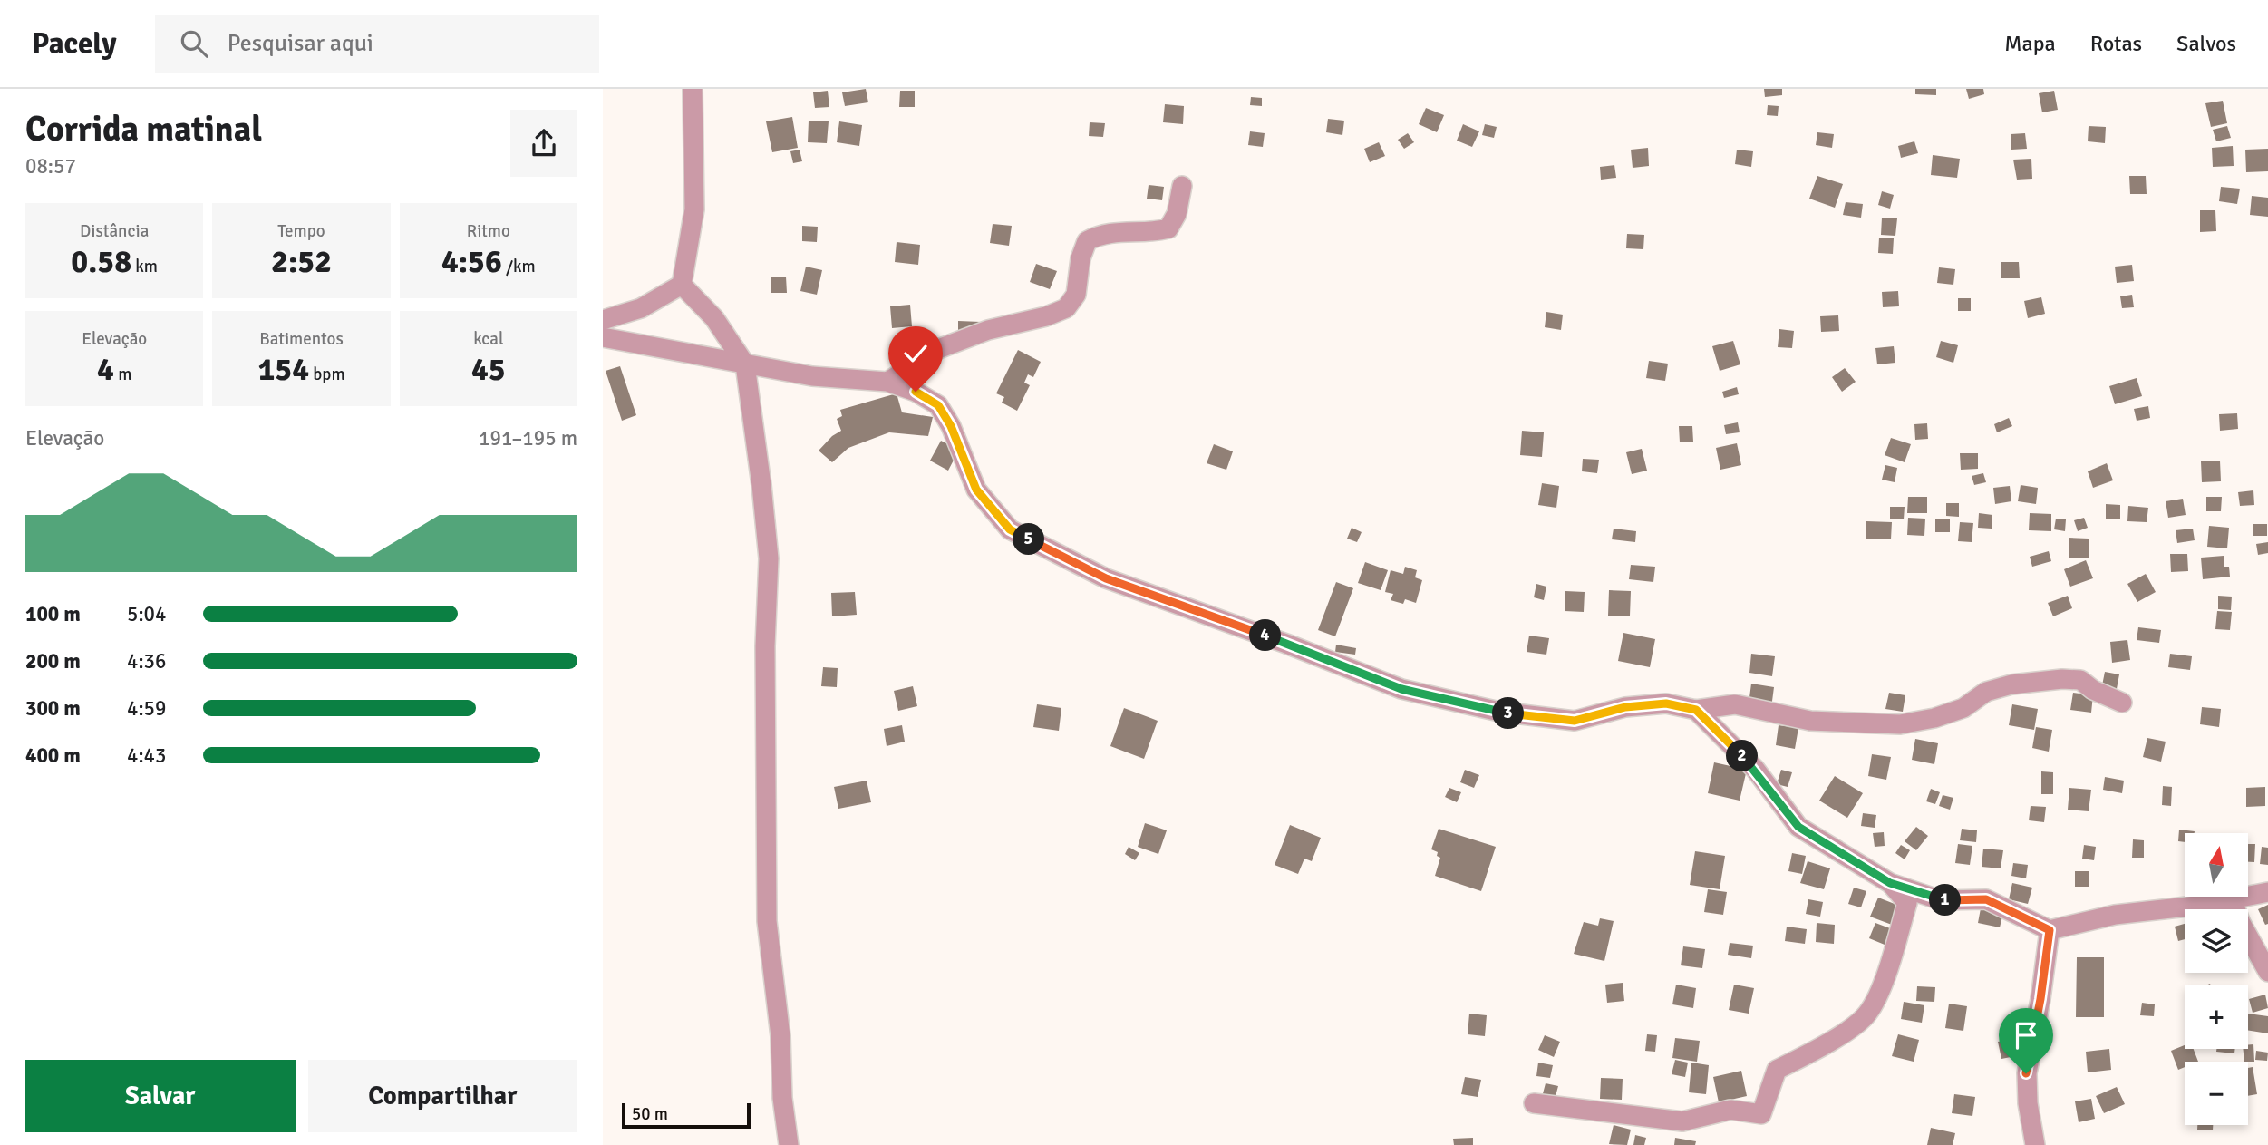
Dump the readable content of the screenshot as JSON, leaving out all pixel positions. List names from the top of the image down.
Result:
{
  "scale_bar": "50 m",
  "north": "top",
  "page": {
    "header": "Pacely",
    "search": "Pesquisar aqui",
    "nav": ["Mapa", "Rotas", "Salvos"],
    "heading": ["Corrida matinal", "08:57"],
    "stats": [
      ["Distância", "0.58 km"],
      ["Tempo", "2:52"],
      ["Ritmo", "4:56 /km"],
      ["Elevação", "4 m"],
      ["Batimentos", "154 bpm"],
      ["kcal", "45"]
    ],
    "chart": ["Elevação", "191–195 m"],
    "pins": [
      "5",
      "4",
      "3",
      "2",
      "1"
    ],
    "list": [
      {
        "name": "100 m",
        "note": "5:04"
      },
      {
        "name": "200 m",
        "note": "4:36"
      },
      {
        "name": "300 m",
        "note": "4:59"
      },
      {
        "name": "400 m",
        "note": "4:43"
      }
    ],
    "map_buttons": ["+", "−"],
    "buttons": ["Salvar", "Compartilhar"],
    "scale": "50 m"
  }
}
